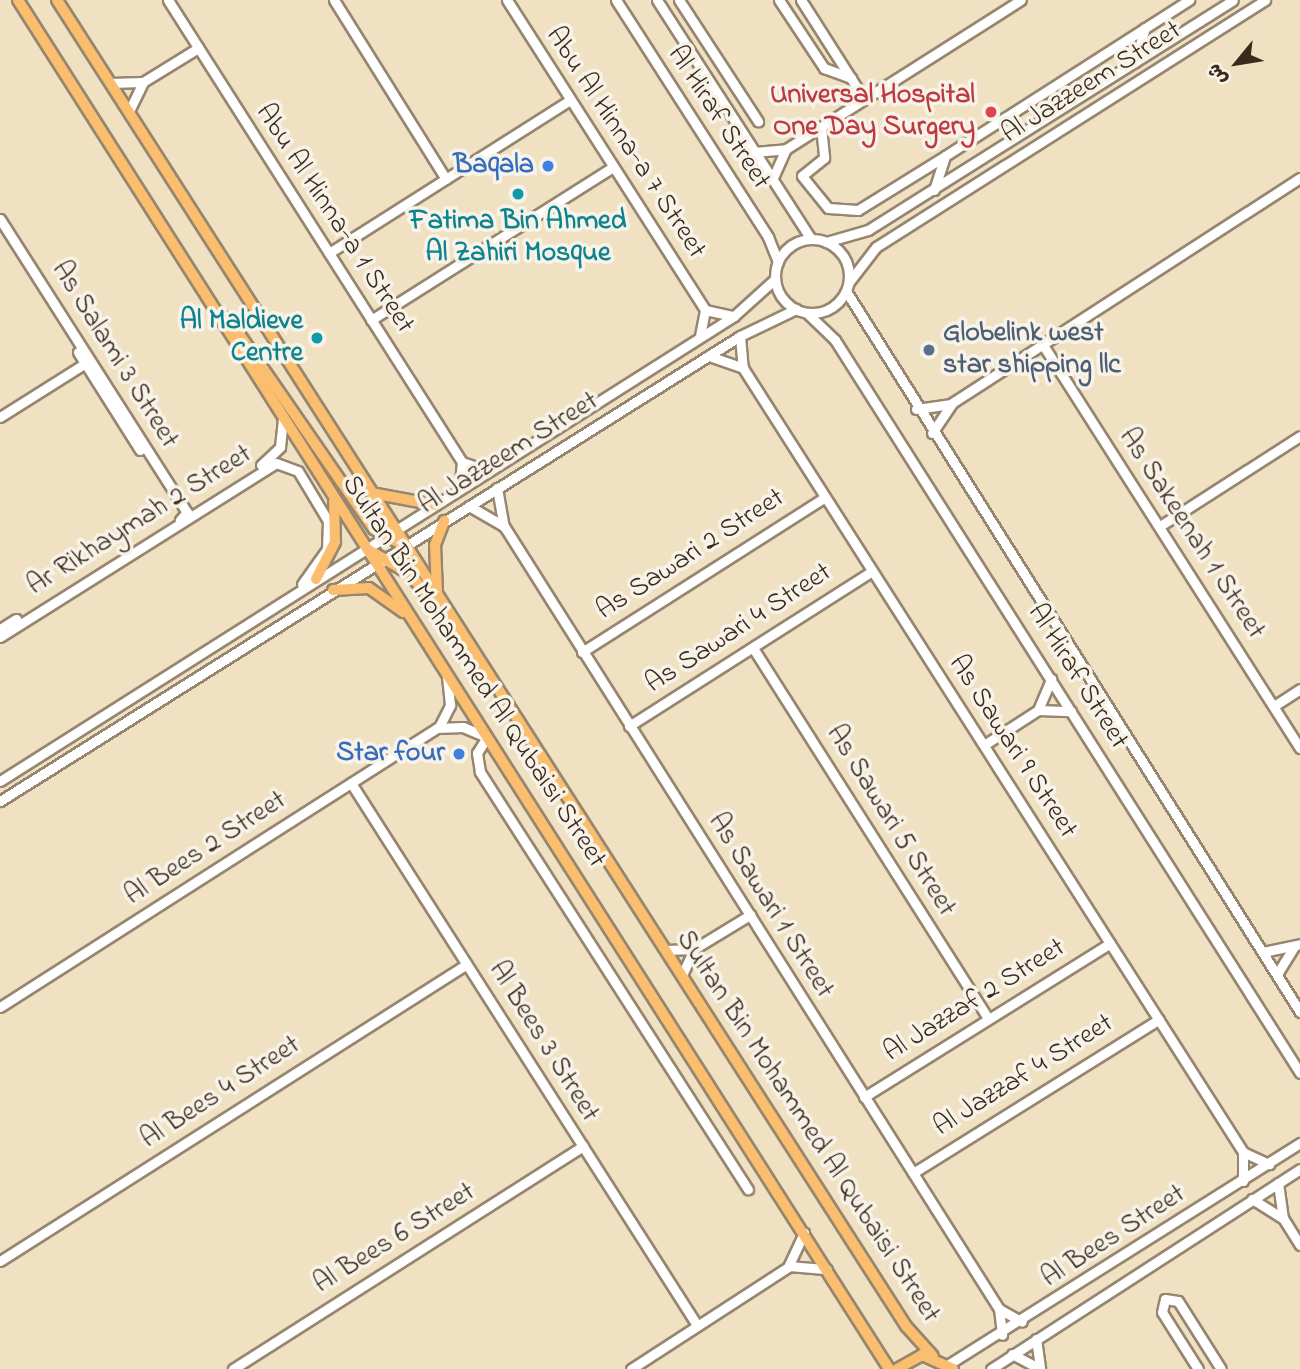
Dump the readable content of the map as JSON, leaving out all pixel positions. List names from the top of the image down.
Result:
{
  "streets": {
    "main road": ["Sultan Bin Mohammed Al Qubaisi Street"],
    "street": [
      "Al Jazzeem Street",
      "Al Hiraf Street",
      "Abu Al Hinna-a 7 Street",
      "Abu Al Hinna-a 1 Street",
      "As Salami 3 Street",
      "Ar Rikhaymah 2 Street",
      "As Sakeenah 1 Street",
      "As Sawari 2 Street",
      "As Sawari 4 Street",
      "As Sawari 9 Street",
      "As Sawari 5 Street",
      "Al Bees 2 Street",
      "As Sawari 1 Street",
      "Al Jazzaf 2 Street",
      "Al Bees 3 Street",
      "Al Jazzaf 4 Street",
      "Al Bees 4 Street",
      "Al Bees Street",
      "Al Bees 6 Street"
    ]
  },
  "crossings": [
    ["Al Jazzeem Street", "Al Hiraf Street"],
    ["Al Jazzeem Street", "Ar Rikhaymah 2 Street"],
    ["Al Jazzeem Street", "Sultan Bin Mohammed Al Qubaisi Street"],
    ["Al Jazzeem Street", "As Sawari 9 Street"],
    ["Al Jazzeem Street", "As Sawari 1 Street"],
    ["As Salami 3 Street", "Ar Rikhaymah 2 Street"],
    ["Ar Rikhaymah 2 Street", "Sultan Bin Mohammed Al Qubaisi Street"],
    ["As Sawari 2 Street", "As Sawari 9 Street"],
    ["As Sawari 2 Street", "As Sawari 1 Street"],
    ["As Sawari 4 Street", "As Sawari 9 Street"],
    ["As Sawari 4 Street", "As Sawari 5 Street"],
    ["As Sawari 4 Street", "As Sawari 1 Street"],
    ["As Sawari 9 Street", "Al Jazzaf 2 Street"],
    ["As Sawari 9 Street", "Al Jazzaf 4 Street"],
    ["As Sawari 5 Street", "Al Jazzaf 2 Street"],
    ["Al Bees 2 Street", "Al Bees 3 Street"],
    ["As Sawari 1 Street", "Al Jazzaf 2 Street"],
    ["As Sawari 1 Street", "Al Jazzaf 4 Street"],
    ["As Sawari 1 Street", "Al Bees Street"],
    ["Al Bees 3 Street", "Al Bees 4 Street"],
    ["Al Bees 3 Street", "Al Bees 6 Street"]
  ],
  "places": [
    "Universal Hospital One Day Surgery",
    "Baqala",
    "Fatima Bin Ahmed Al Zahiri Mosque",
    "Al Maldieve Centre",
    "Globelink west star shipping llc",
    "Star four"
  ],
  "north": "bottom left"
}
